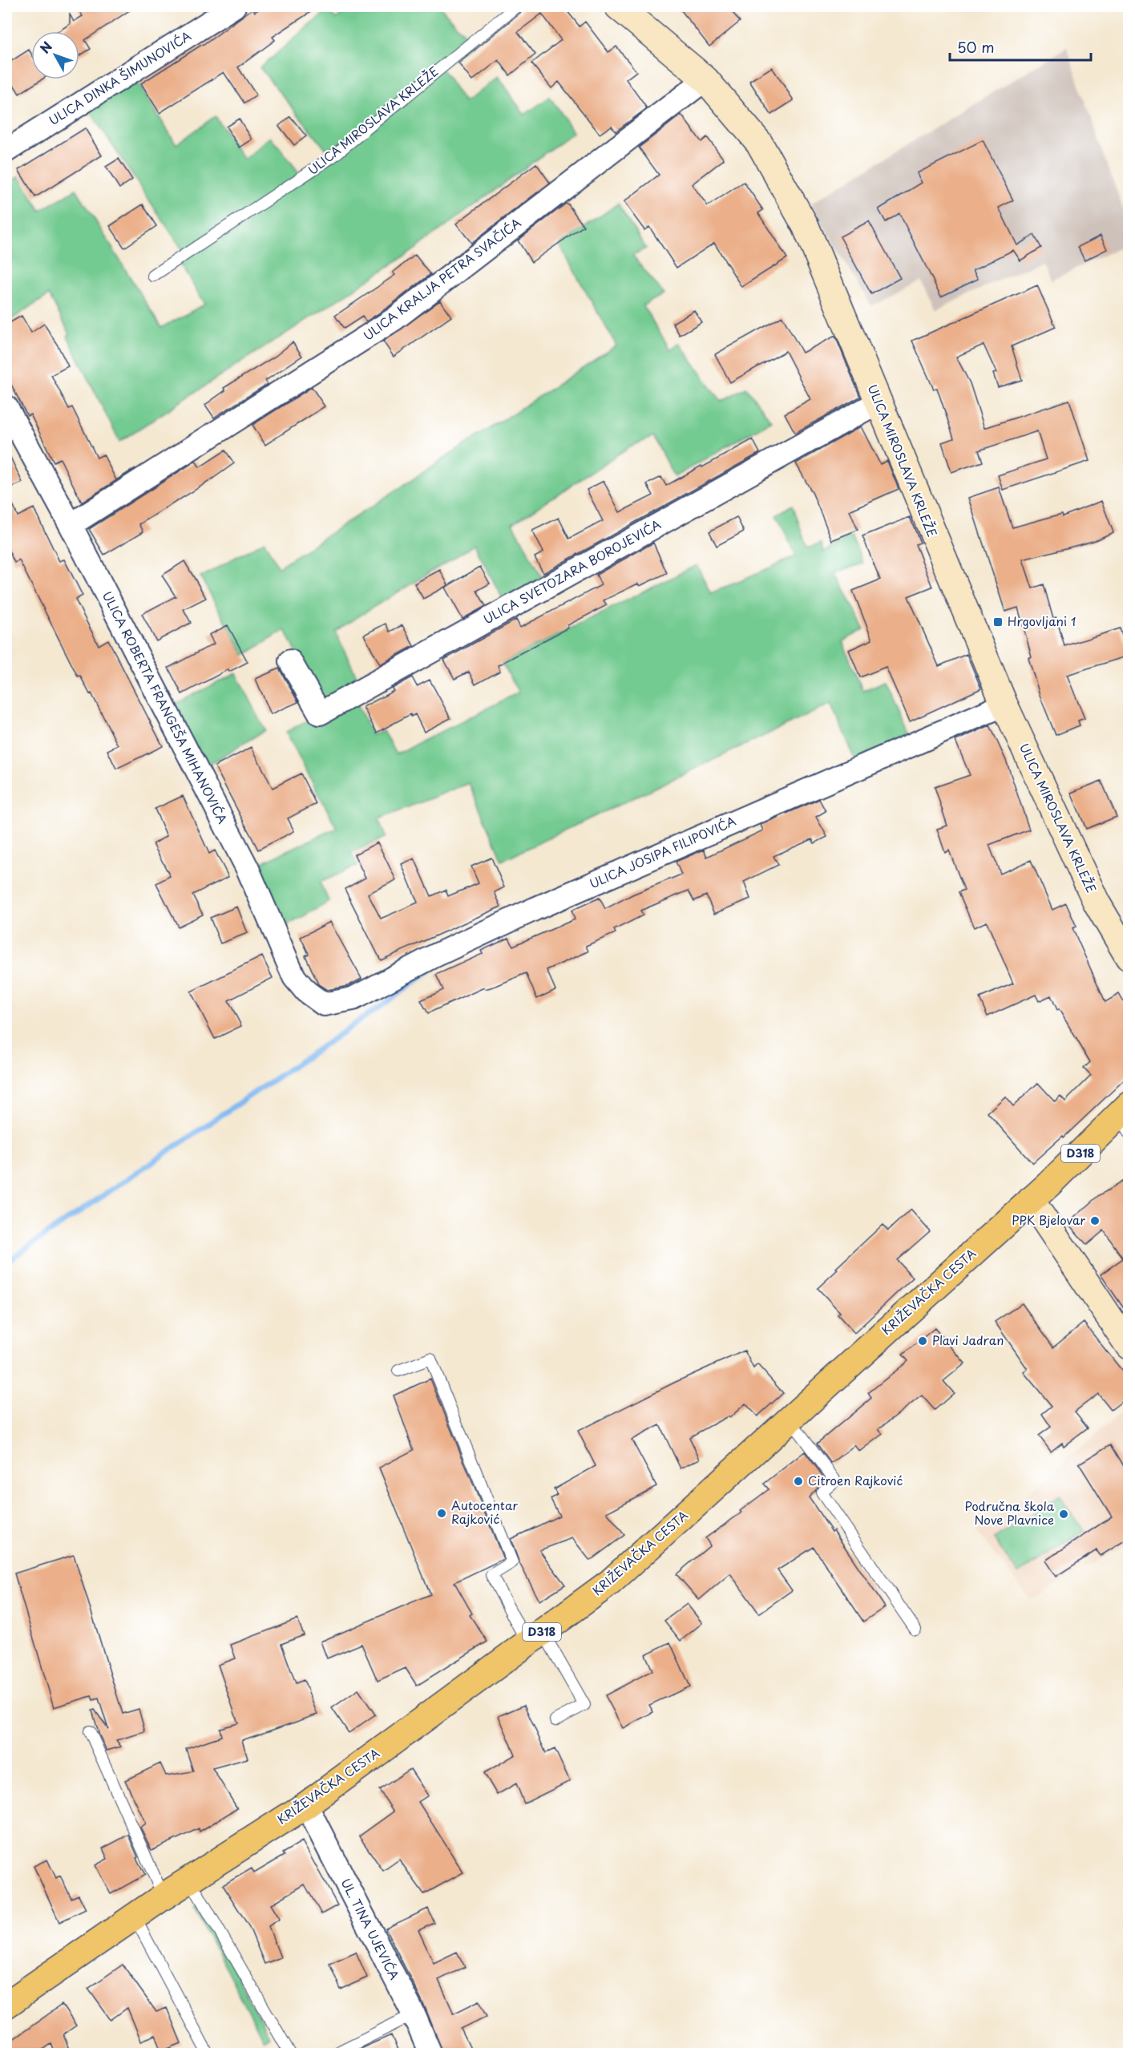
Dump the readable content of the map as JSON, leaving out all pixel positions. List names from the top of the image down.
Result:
{
  "streets": {
    "main road": ["ULICA MIROSLAVA KRLEŽE", "D318", "KRIŽEVAČKA CESTA"],
    "street": [
      "ULICA DINKA ŠIMUNOVIĆA",
      "ULICA KRALJA PETRA SVAČIĆA",
      "ULICA SVETOZARA BOROJEVIĆA",
      "ULICA ROBERTA FRANGEŠA MIHANOVIĆA",
      "ULICA JOSIPA FILIPOVIĆA",
      "UL. TINA UJEVIĆA"
    ]
  },
  "crossings": [
    ["ULICA MIROSLAVA KRLEŽE", "ULICA KRALJA PETRA SVAČIĆA"],
    ["ULICA MIROSLAVA KRLEŽE", "ULICA SVETOZARA BOROJEVIĆA"],
    ["ULICA MIROSLAVA KRLEŽE", "ULICA JOSIPA FILIPOVIĆA"],
    ["ULICA KRALJA PETRA SVAČIĆA", "ULICA ROBERTA FRANGEŠA MIHANOVIĆA"],
    ["ULICA ROBERTA FRANGEŠA MIHANOVIĆA", "ULICA JOSIPA FILIPOVIĆA"],
    ["KRIŽEVAČKA CESTA", "UL. TINA UJEVIĆA"]
  ],
  "places": {
    "transit": ["Hrgovljani 1"],
    "other": [
      "PPK Bjelovar",
      "Plavi Jadran",
      "Citroen Rajković",
      "Autocentar Rajković",
      "Područna škola Nove Plavnice"
    ]
  },
  "scale_bar": "50 m",
  "north": "top left"
}
